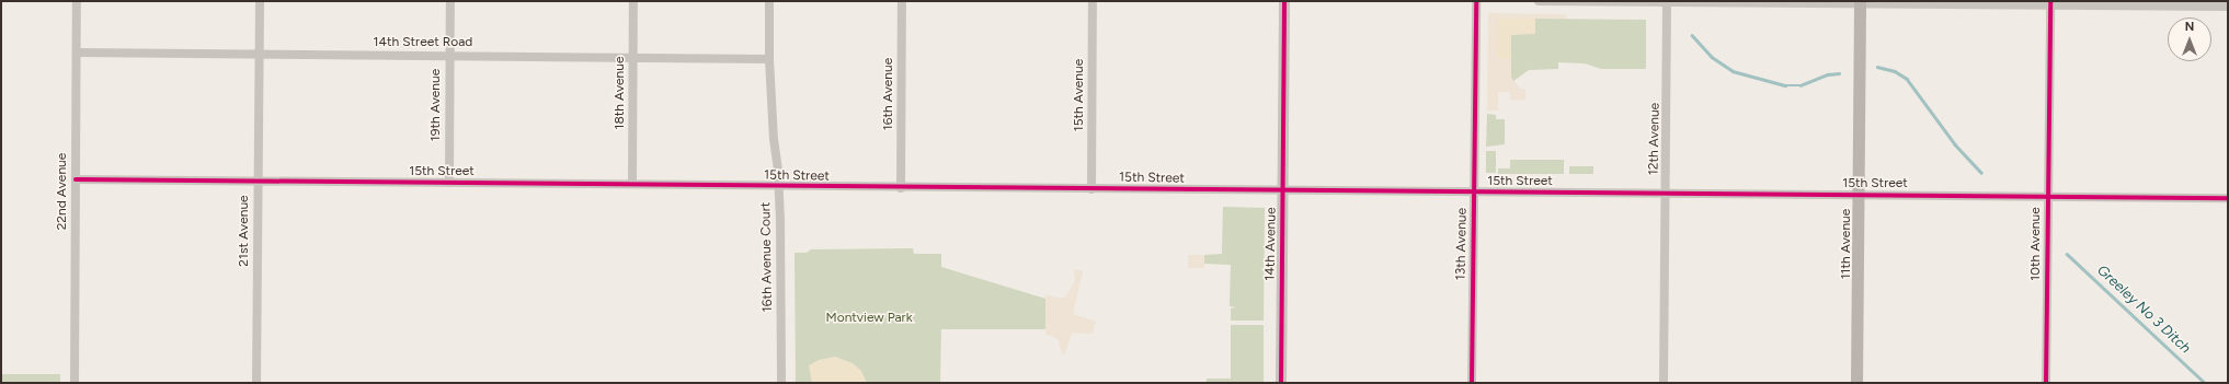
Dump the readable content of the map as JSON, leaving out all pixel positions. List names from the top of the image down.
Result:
{
  "streets": {
    "main road": ["11th Avenue"],
    "street": [
      "14th Street Road",
      "18th Avenue",
      "16th Avenue",
      "15th Avenue",
      "19th Avenue",
      "12th Avenue",
      "15th Street",
      "22nd Avenue",
      "21st Avenue",
      "14th Avenue",
      "13th Avenue",
      "10th Avenue",
      "16th Avenue Court"
    ]
  },
  "crossings": [
    ["14th Street Road", "18th Avenue"],
    ["14th Street Road", "19th Avenue"],
    ["14th Street Road", "22nd Avenue"],
    ["14th Street Road", "21st Avenue"],
    ["14th Street Road", "16th Avenue Court"],
    ["18th Avenue", "15th Street"],
    ["16th Avenue", "15th Street"],
    ["15th Avenue", "15th Street"],
    ["19th Avenue", "15th Street"],
    ["12th Avenue", "15th Street"],
    ["15th Street", "22nd Avenue"],
    ["15th Street", "21st Avenue"],
    ["15th Street", "14th Avenue"],
    ["15th Street", "13th Avenue"],
    ["15th Street", "11th Avenue"],
    ["15th Street", "10th Avenue"],
    ["15th Street", "16th Avenue Court"]
  ],
  "water": ["Greeley No 3 Ditch"],
  "parks": ["Montview Park"],
  "north": "top"
}
